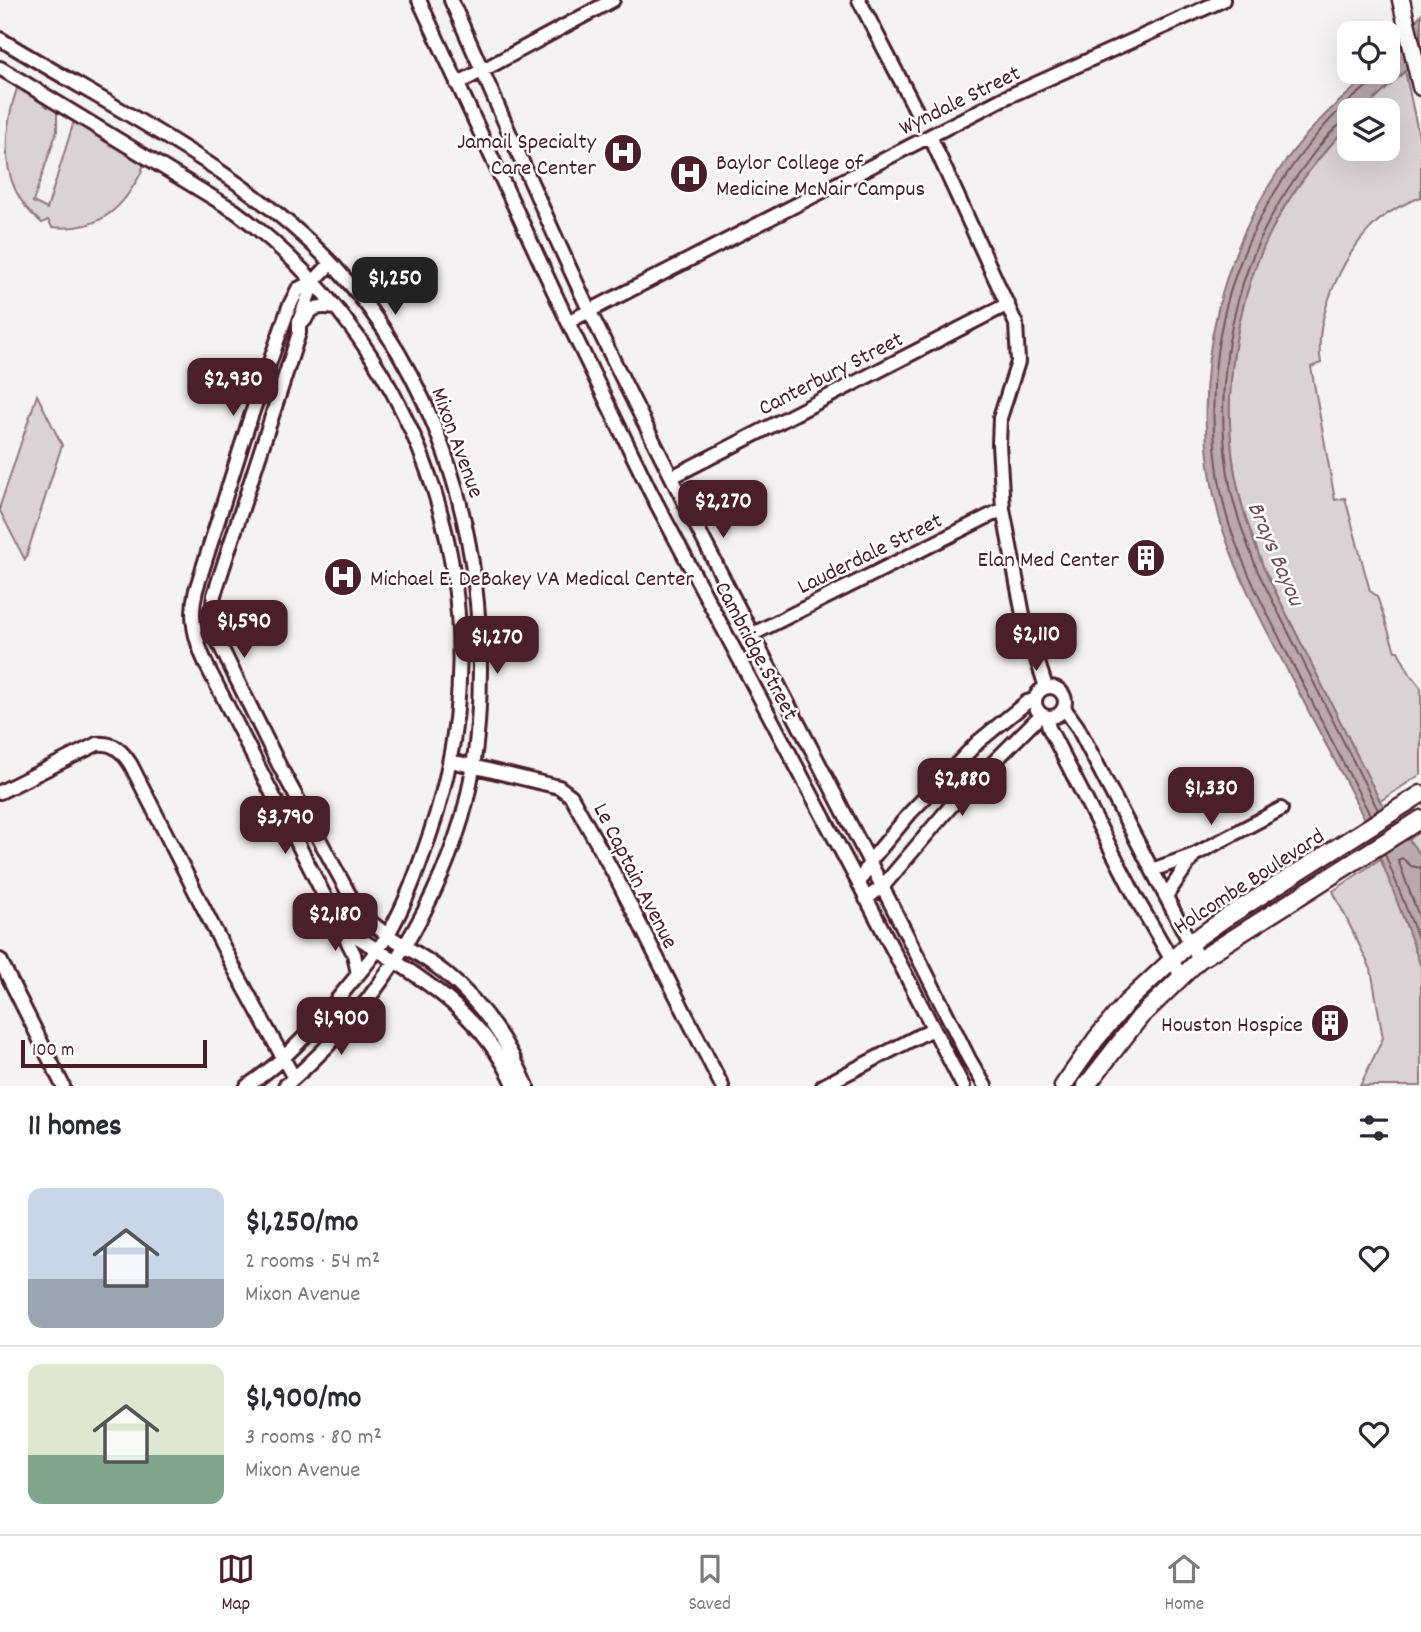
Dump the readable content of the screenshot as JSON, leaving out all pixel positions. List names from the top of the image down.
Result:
{
  "streets": {
    "main road": ["Holcombe Boulevard"],
    "street": [
      "Wyndale Street",
      "Canterbury Street",
      "Mixon Avenue",
      "Lauderdale Street",
      "Cambridge Street",
      "Le Captain Avenue"
    ]
  },
  "crossings": [
    ["Wyndale Street", "Cambridge Street"],
    ["Canterbury Street", "Cambridge Street"],
    ["Mixon Avenue", "Le Captain Avenue"],
    ["Lauderdale Street", "Cambridge Street"]
  ],
  "water": ["Brays Bayou"],
  "places": {
    "hospital": ["Jamail Specialty Care Center", "Baylor College of Medicine McNair Campus", "Michael E. DeBakey VA Medical Center"],
    "building": ["Elan Med Center", "Houston Hospice"]
  },
  "scale_bar": "100 m",
  "page": {
    "price": [
      "$1,250",
      "$2,930",
      "$2,270",
      "$1,590",
      "$2,110",
      "$1,270",
      "$2,880",
      "$1,330",
      "$3,790",
      "$2,180",
      "$1,900"
    ],
    "scale": "100 m",
    "heading": "11 homes",
    "list": [
      {
        "name": "$1,250/mo",
        "note": "2 rooms · 54 m² · Mixon Avenue"
      },
      {
        "name": "$1,900/mo",
        "note": "3 rooms · 80 m² · Mixon Avenue"
      }
    ],
    "tabs": ["Map", "Saved", "Home"]
  }
}
